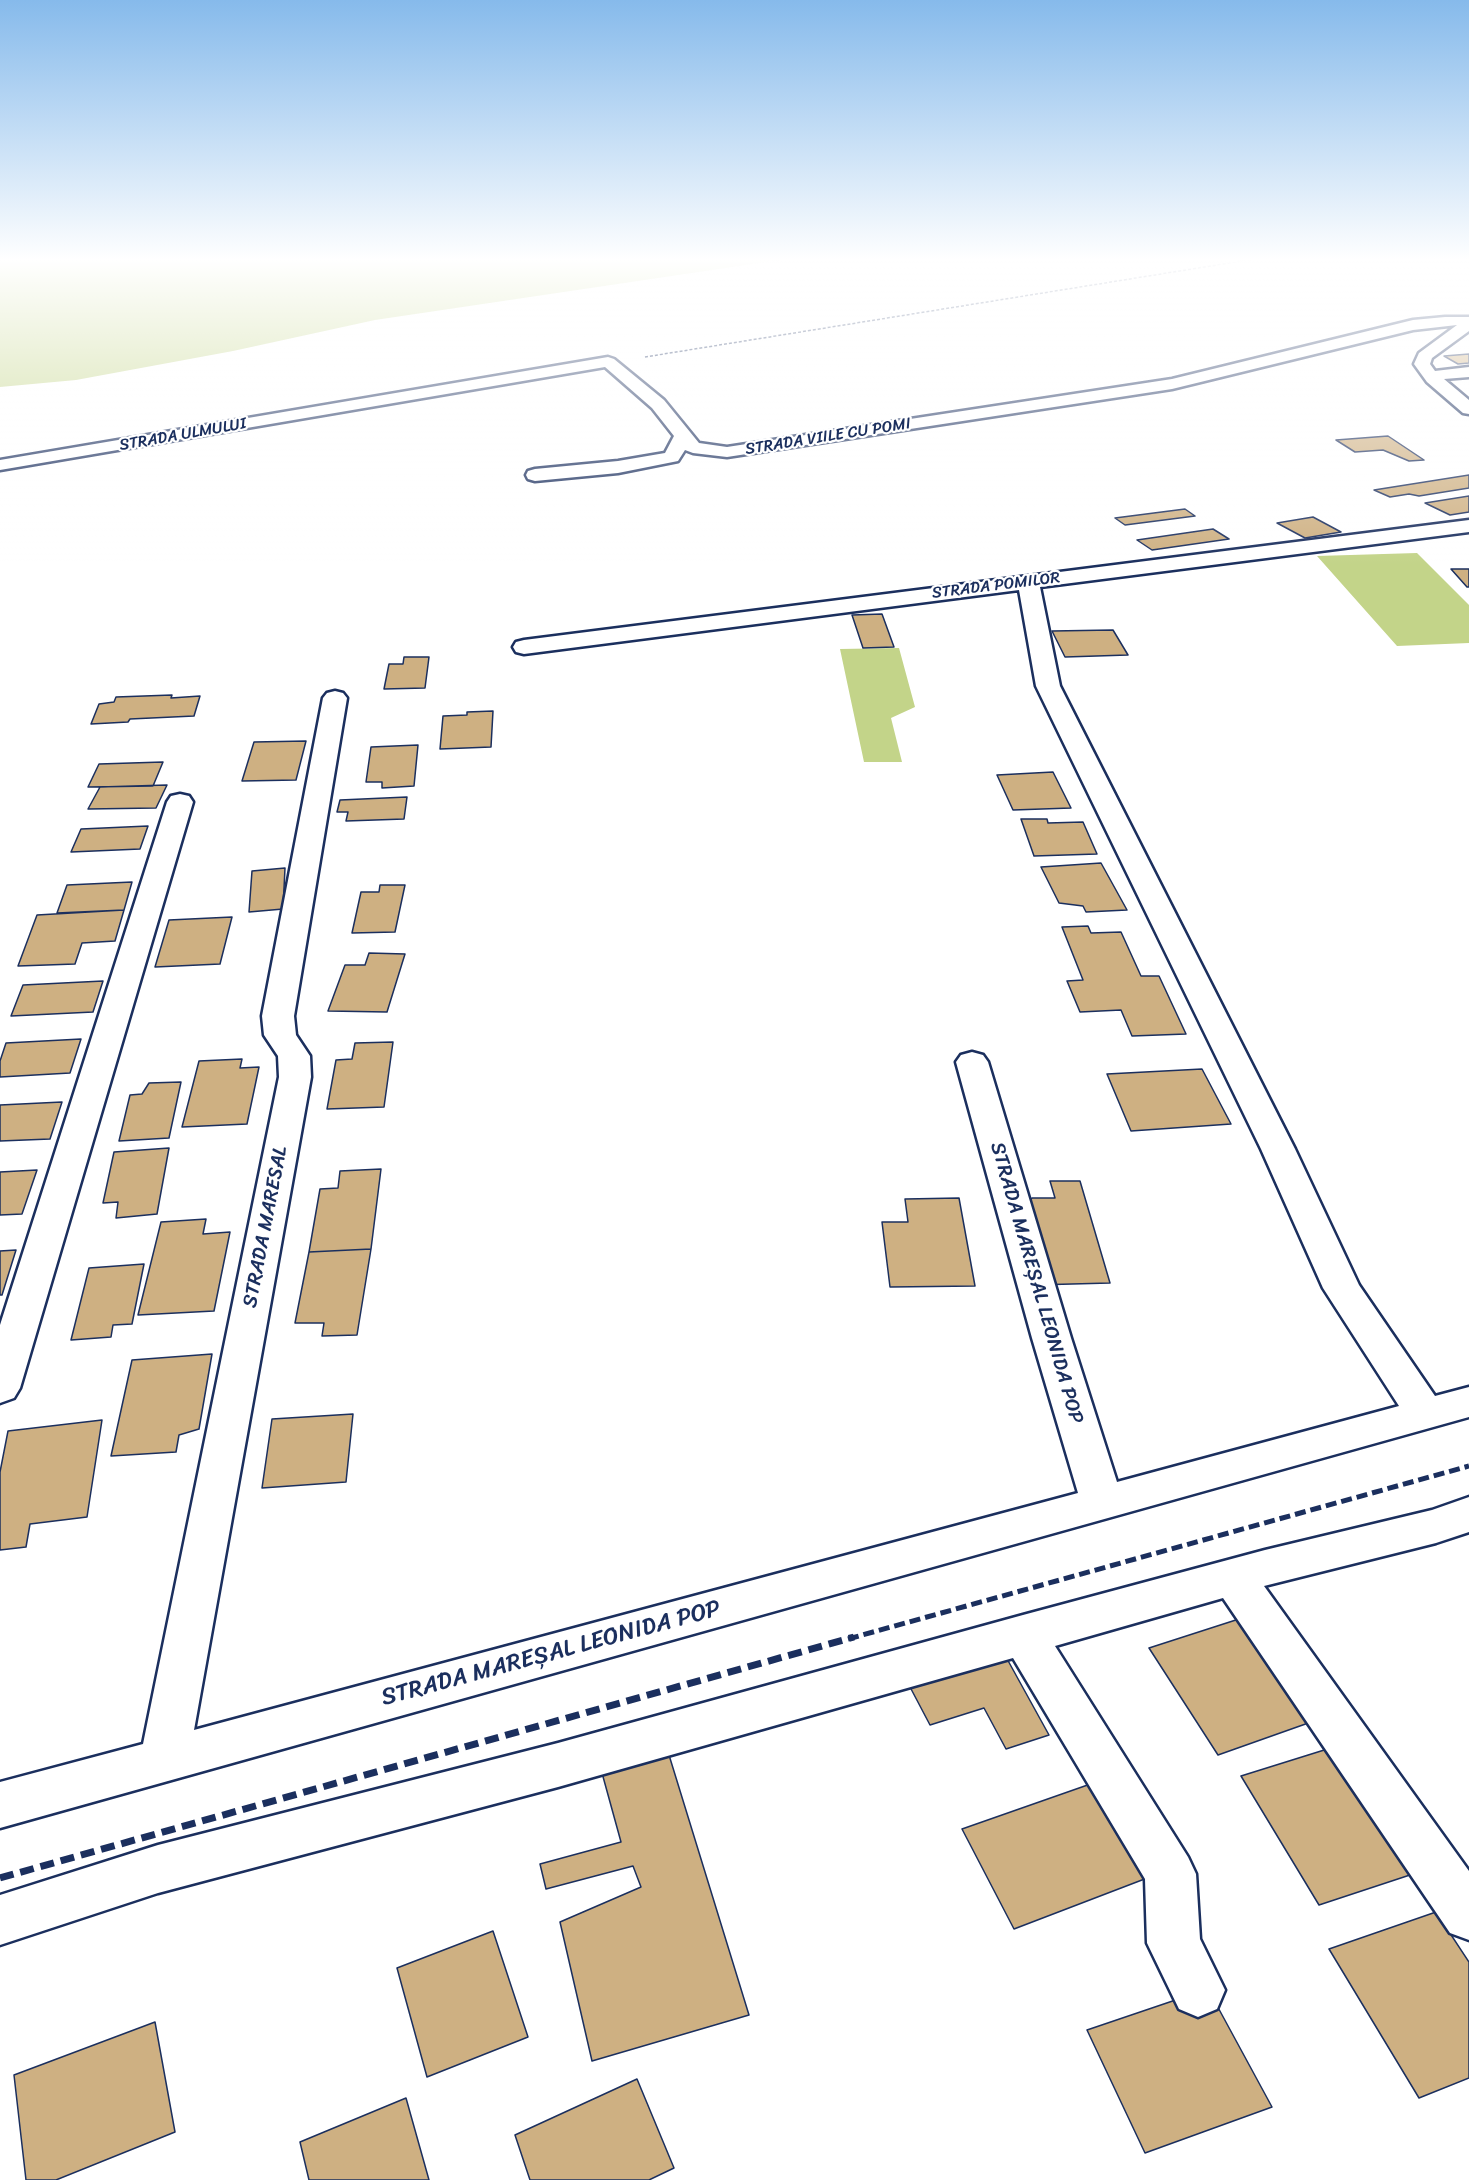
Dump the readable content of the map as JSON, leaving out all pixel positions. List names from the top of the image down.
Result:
{
  "streets": {
    "street": [
      "STRADA ULMULUI",
      "STRADA VIILE CU POMI",
      "STRADA POMILOR",
      "STRADA MARESAL",
      "STRADA MAREȘAL LEONIDA POP"
    ]
  },
  "crossings": [
    ["STRADA ULMULUI", "STRADA VIILE CU POMI"],
    ["STRADA MARESAL", "STRADA MAREȘAL LEONIDA POP"]
  ]
}
